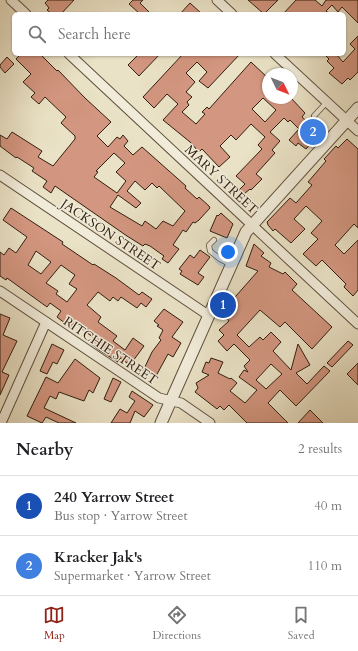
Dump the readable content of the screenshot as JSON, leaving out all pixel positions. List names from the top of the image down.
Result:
{
  "streets": {
    "street": ["MARY STREET", "JACKSON STREET", "RITCHIE STREET"]
  },
  "north": "bottom right",
  "page": {
    "search": "Search here",
    "pins": ["2", "1"],
    "heading": ["Nearby", "2 results"],
    "list": [
      {
        "mark": "1",
        "name": "240 Yarrow Street",
        "note": "Bus stop · Yarrow Street",
        "value": "40 m"
      },
      {
        "mark": "2",
        "name": "Kracker Jak's",
        "note": "Supermarket · Yarrow Street",
        "value": "110 m"
      }
    ],
    "nav": ["Map", "Directions", "Saved"]
  }
}
